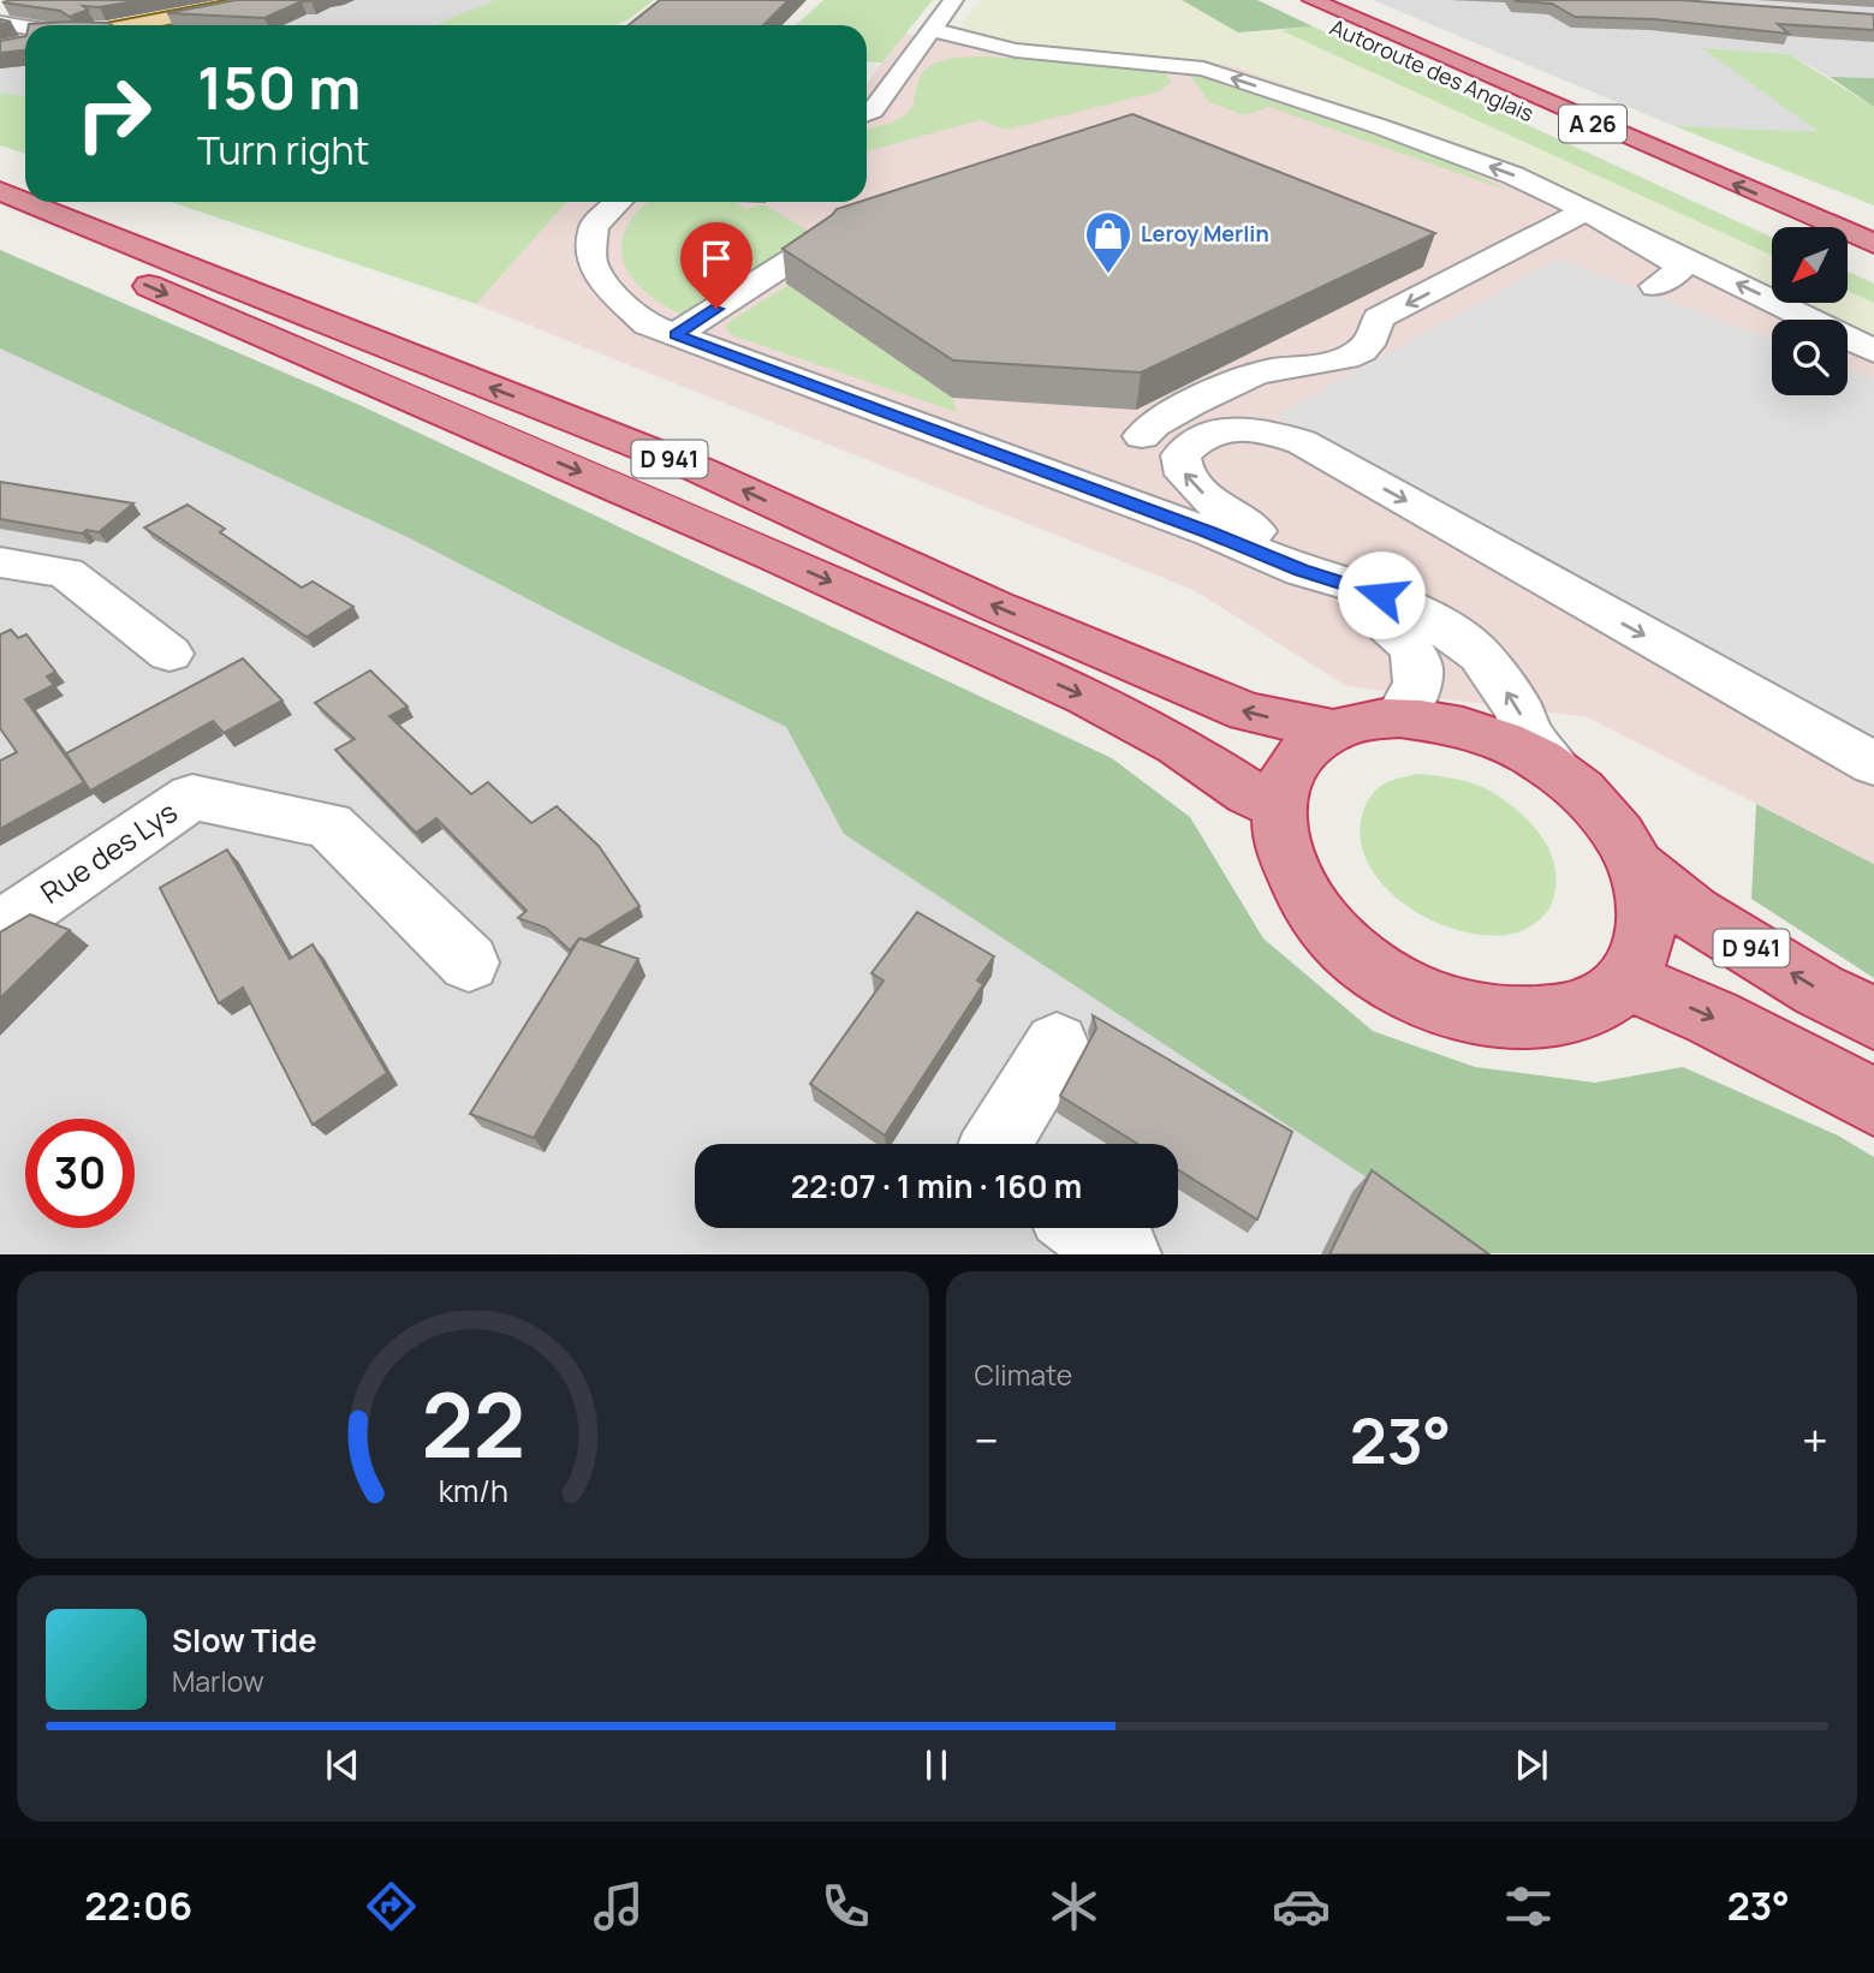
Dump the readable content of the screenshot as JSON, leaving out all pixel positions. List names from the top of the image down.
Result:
{
  "streets": {
    "highway": ["Autoroute des Anglais", "A 26", "D 941"],
    "street": ["Rue des Lys"]
  },
  "places": {
    "shop": ["Leroy Merlin"]
  },
  "north": "bottom left",
  "page": {
    "turn": ["150 m", "Turn right"],
    "limit": "30",
    "trip": "22:07 · 1 min · 160 m",
    "tile": "Climate",
    "heat": ["−", "23°", "+"],
    "song": ["Slow Tide", "Marlow"],
    "tabs": ["22:06", "23°"],
    "gauge": ["22", "km/h"]
  }
}
